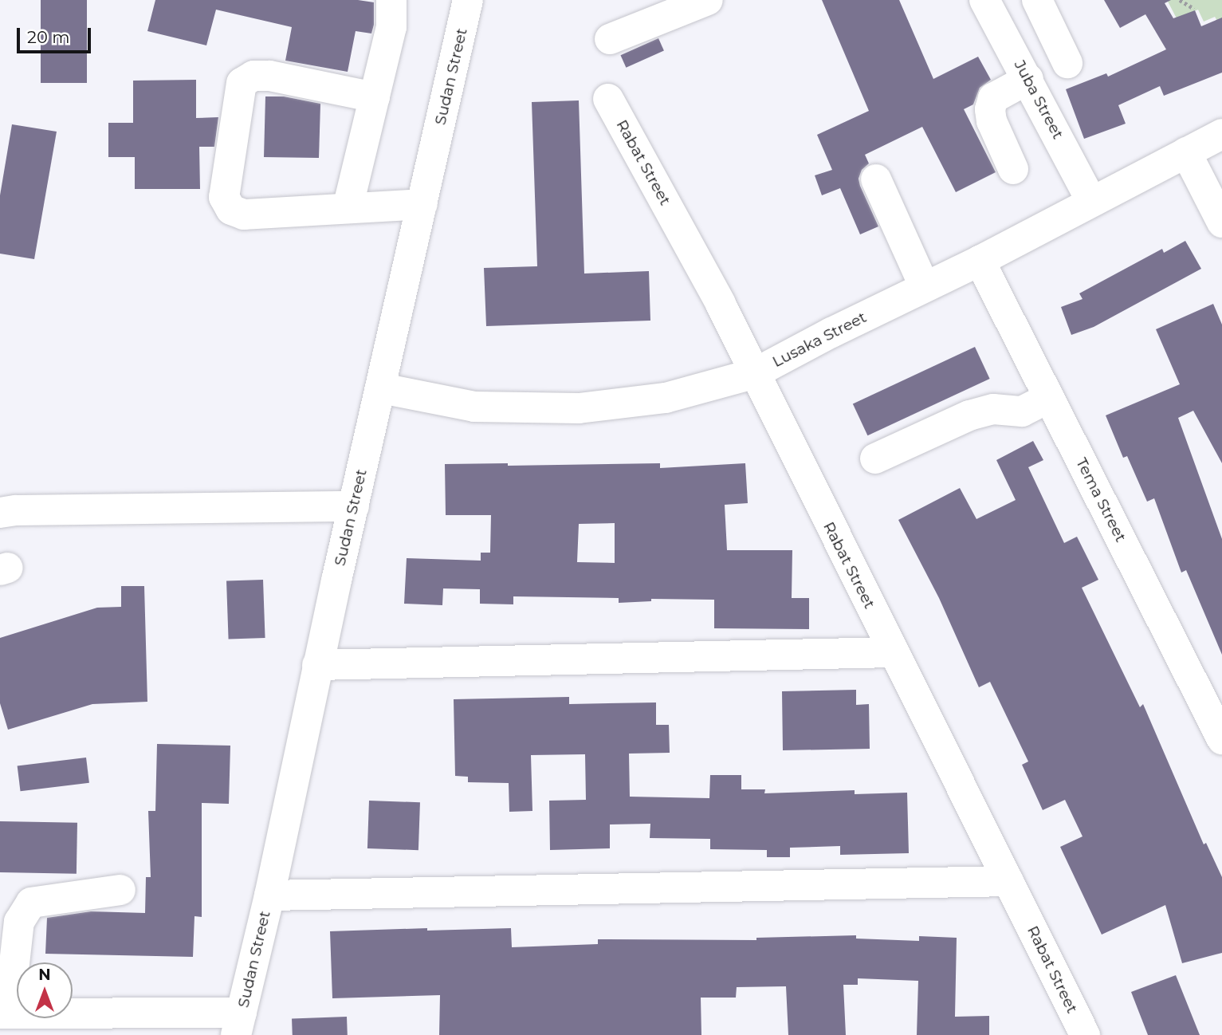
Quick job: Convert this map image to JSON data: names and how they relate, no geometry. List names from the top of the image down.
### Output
{
  "streets": {
    "street": [
      "Sudan Street",
      "Juba Street",
      "Rabat Street",
      "Lusaka Street",
      "Tema Street"
    ]
  },
  "crossings": [
    ["Sudan Street", "Lusaka Street"],
    ["Juba Street", "Lusaka Street"],
    ["Rabat Street", "Lusaka Street"],
    ["Lusaka Street", "Tema Street"]
  ],
  "scale_bar": "20 m",
  "north": "top"
}
